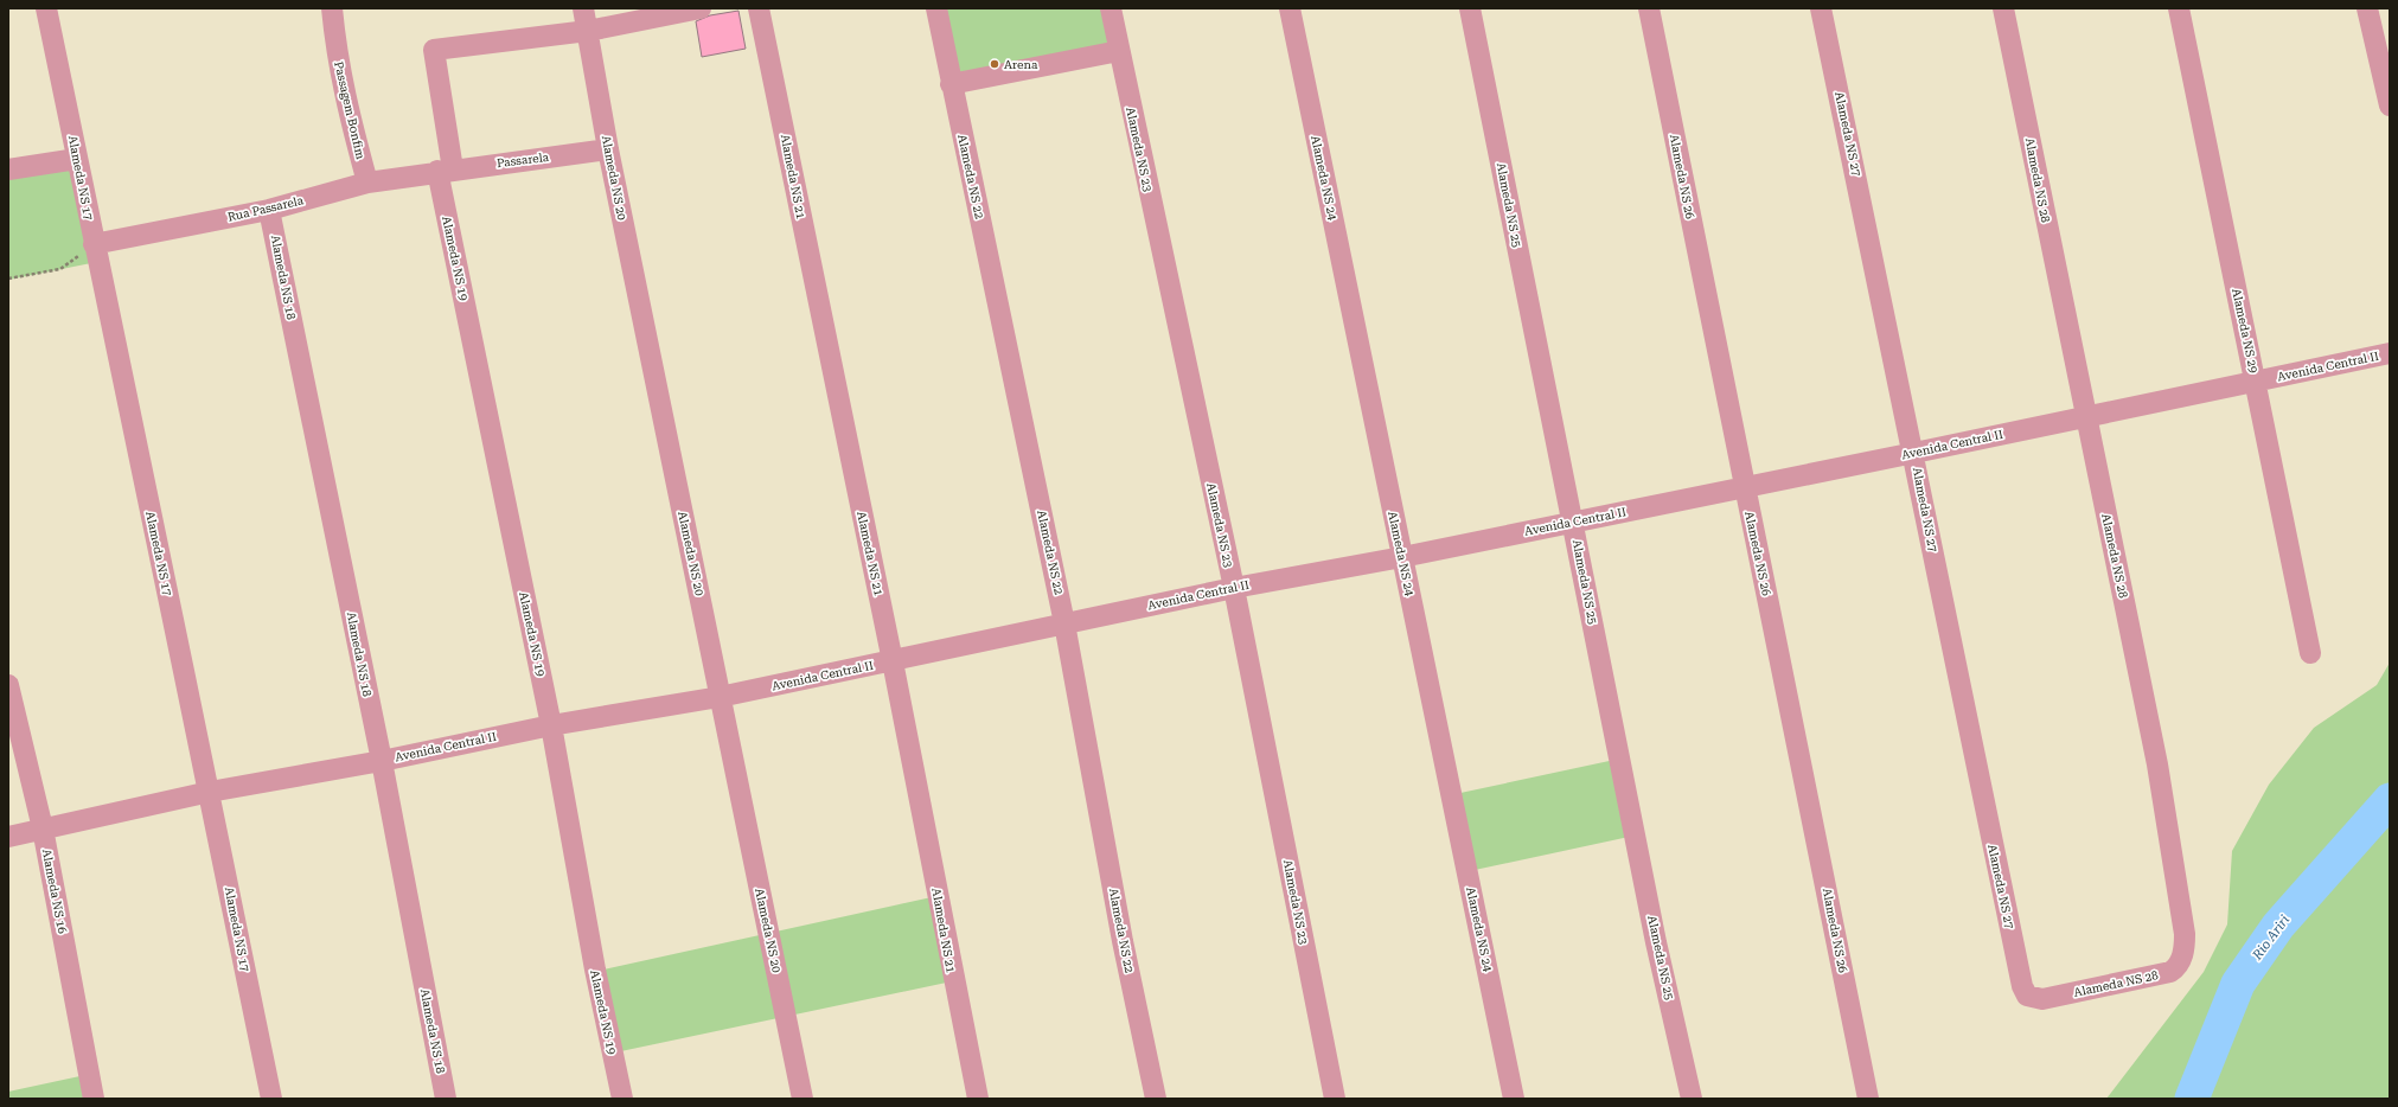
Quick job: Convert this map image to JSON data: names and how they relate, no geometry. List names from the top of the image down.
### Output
{
  "streets": {
    "street": [
      "Passagem Bonfim",
      "Alameda NS 27",
      "Alameda NS 23",
      "Passarela",
      "Alameda NS 21",
      "Alameda NS 22",
      "Alameda NS 26",
      "Alameda NS 17",
      "Alameda NS 20",
      "Alameda NS 24",
      "Alameda NS 28",
      "Alameda NS 25",
      "Rua Passarela",
      "Alameda NS 19",
      "Alameda NS 18",
      "Alameda NS 29",
      "Avenida Central II",
      "Alameda NS 16"
    ]
  },
  "crossings": [
    ["Passagem Bonfim", "Rua Passarela"],
    ["Alameda NS 27", "Alameda NS 28"],
    ["Alameda NS 27", "Avenida Central II"],
    ["Alameda NS 23", "Avenida Central II"],
    ["Passarela", "Alameda NS 20"],
    ["Passarela", "Rua Passarela"],
    ["Passarela", "Alameda NS 19"],
    ["Alameda NS 21", "Avenida Central II"],
    ["Alameda NS 22", "Avenida Central II"],
    ["Alameda NS 26", "Avenida Central II"],
    ["Alameda NS 17", "Rua Passarela"],
    ["Alameda NS 17", "Avenida Central II"],
    ["Alameda NS 20", "Alameda NS 19"],
    ["Alameda NS 20", "Avenida Central II"],
    ["Alameda NS 24", "Avenida Central II"],
    ["Alameda NS 28", "Avenida Central II"],
    ["Alameda NS 25", "Avenida Central II"],
    ["Rua Passarela", "Alameda NS 19"],
    ["Rua Passarela", "Alameda NS 18"],
    ["Alameda NS 19", "Avenida Central II"],
    ["Alameda NS 18", "Avenida Central II"],
    ["Alameda NS 29", "Avenida Central II"],
    ["Avenida Central II", "Alameda NS 16"]
  ],
  "water": ["Rio Ariri"],
  "places": ["Arena"]
}
